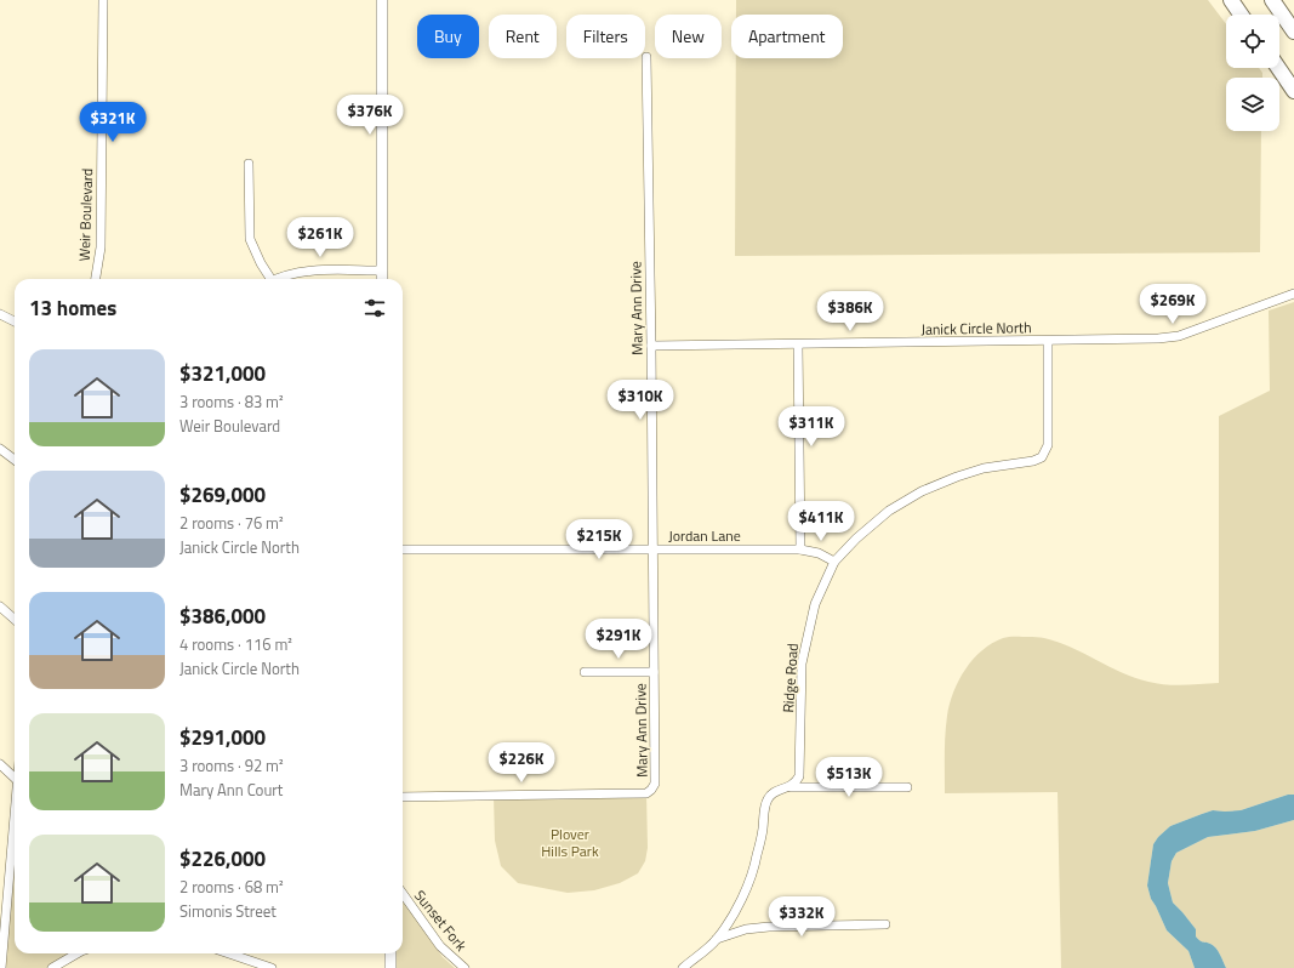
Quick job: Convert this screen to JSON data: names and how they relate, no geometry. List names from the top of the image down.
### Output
{
  "streets": {
    "street": [
      "Weir Boulevard",
      "Mary Ann Drive",
      "Janick Circle North",
      "Jordan Lane",
      "Ridge Road",
      "Sunset Fork"
    ]
  },
  "crossings": [
    ["Mary Ann Drive", "Janick Circle North"],
    ["Mary Ann Drive", "Jordan Lane"],
    ["Janick Circle North", "Ridge Road"],
    ["Jordan Lane", "Ridge Road"]
  ],
  "parks": ["Plover Hills Park"],
  "page": {
    "chip": [
      "Buy",
      "Rent",
      "Filters",
      "New",
      "Apartment"
    ],
    "price": [
      "$376K",
      "$321K",
      "$261K",
      "$269K",
      "$386K",
      "$310K",
      "$311K",
      "$411K",
      "$215K",
      "$291K",
      "$226K",
      "$513K",
      "$332K"
    ],
    "heading": "13 homes",
    "list": [
      {
        "name": "$321,000",
        "note": "3 rooms · 83 m² · Weir Boulevard"
      },
      {
        "name": "$269,000",
        "note": "2 rooms · 76 m² · Janick Circle North"
      },
      {
        "name": "$386,000",
        "note": "4 rooms · 116 m² · Janick Circle North"
      },
      {
        "name": "$291,000",
        "note": "3 rooms · 92 m² · Mary Ann Court"
      },
      {
        "name": "$226,000",
        "note": "2 rooms · 68 m² · Simonis Street"
      }
    ]
  }
}
